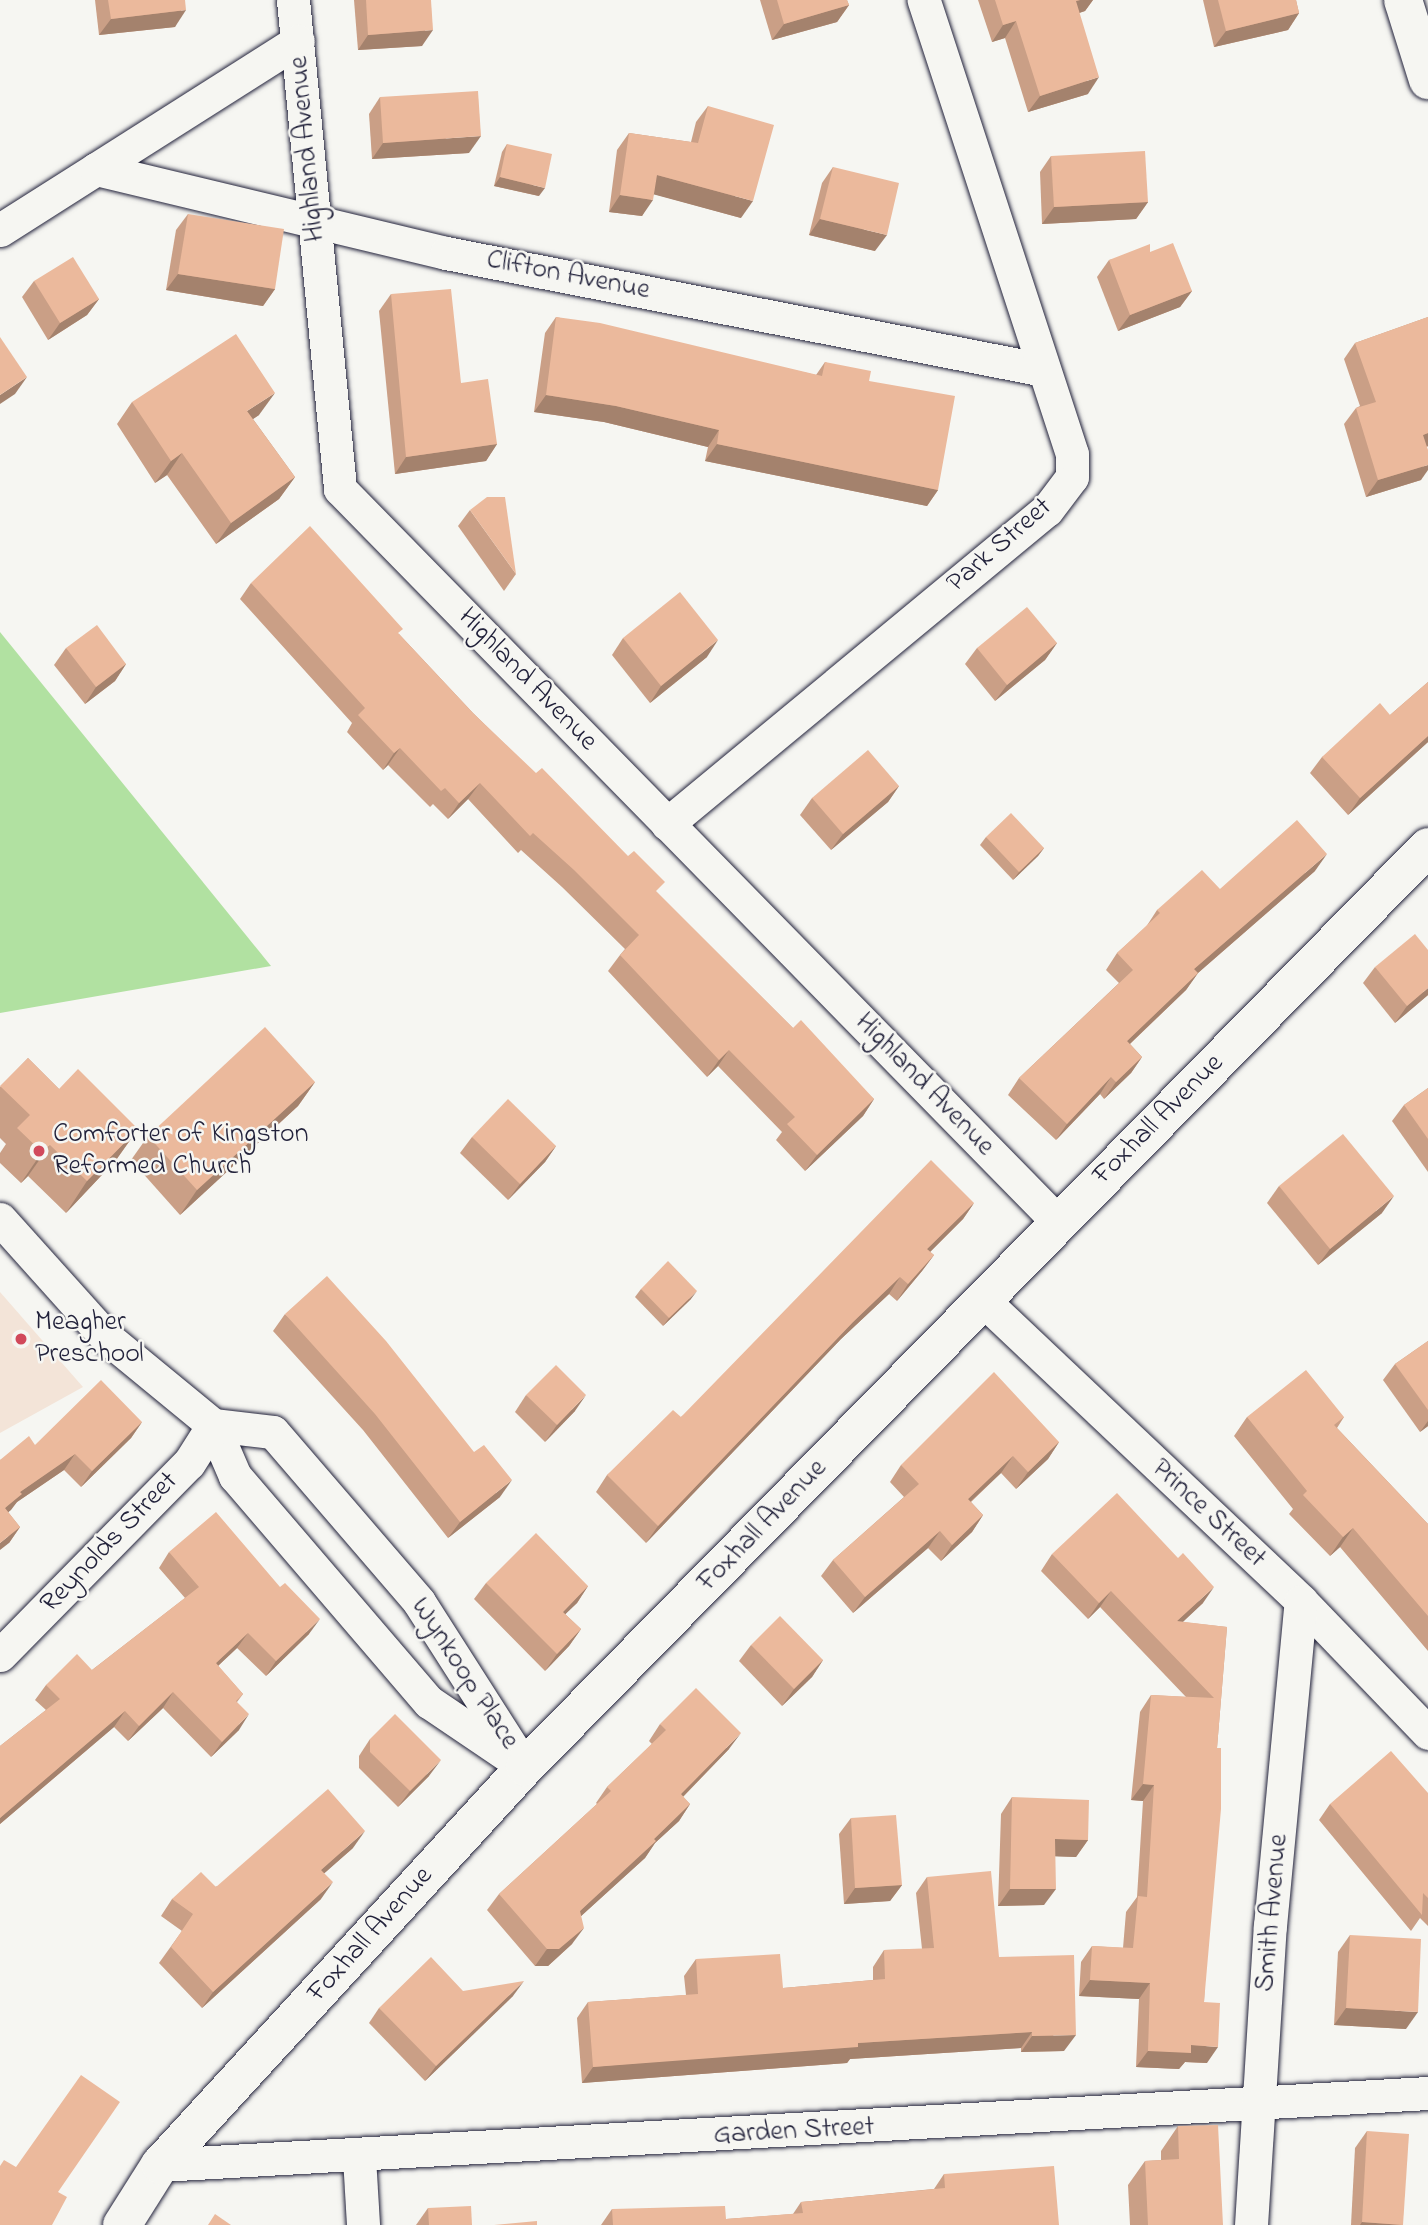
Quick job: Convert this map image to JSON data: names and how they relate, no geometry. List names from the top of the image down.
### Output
{
  "streets": {
    "street": [
      "Highland Avenue",
      "Clifton Avenue",
      "Park Street",
      "Foxhall Avenue",
      "Prince Street",
      "Reynolds Street",
      "Wynkoop Place",
      "Smith Avenue",
      "Garden Street"
    ]
  },
  "crossings": [
    ["Highland Avenue", "Clifton Avenue"],
    ["Highland Avenue", "Park Street"],
    ["Highland Avenue", "Foxhall Avenue"],
    ["Clifton Avenue", "Park Street"],
    ["Foxhall Avenue", "Prince Street"],
    ["Foxhall Avenue", "Wynkoop Place"],
    ["Foxhall Avenue", "Garden Street"],
    ["Prince Street", "Smith Avenue"],
    ["Reynolds Street", "Wynkoop Place"],
    ["Smith Avenue", "Garden Street"]
  ],
  "places": ["Comforter of Kingston Reformed Church", "Meagher Preschool"]
}
